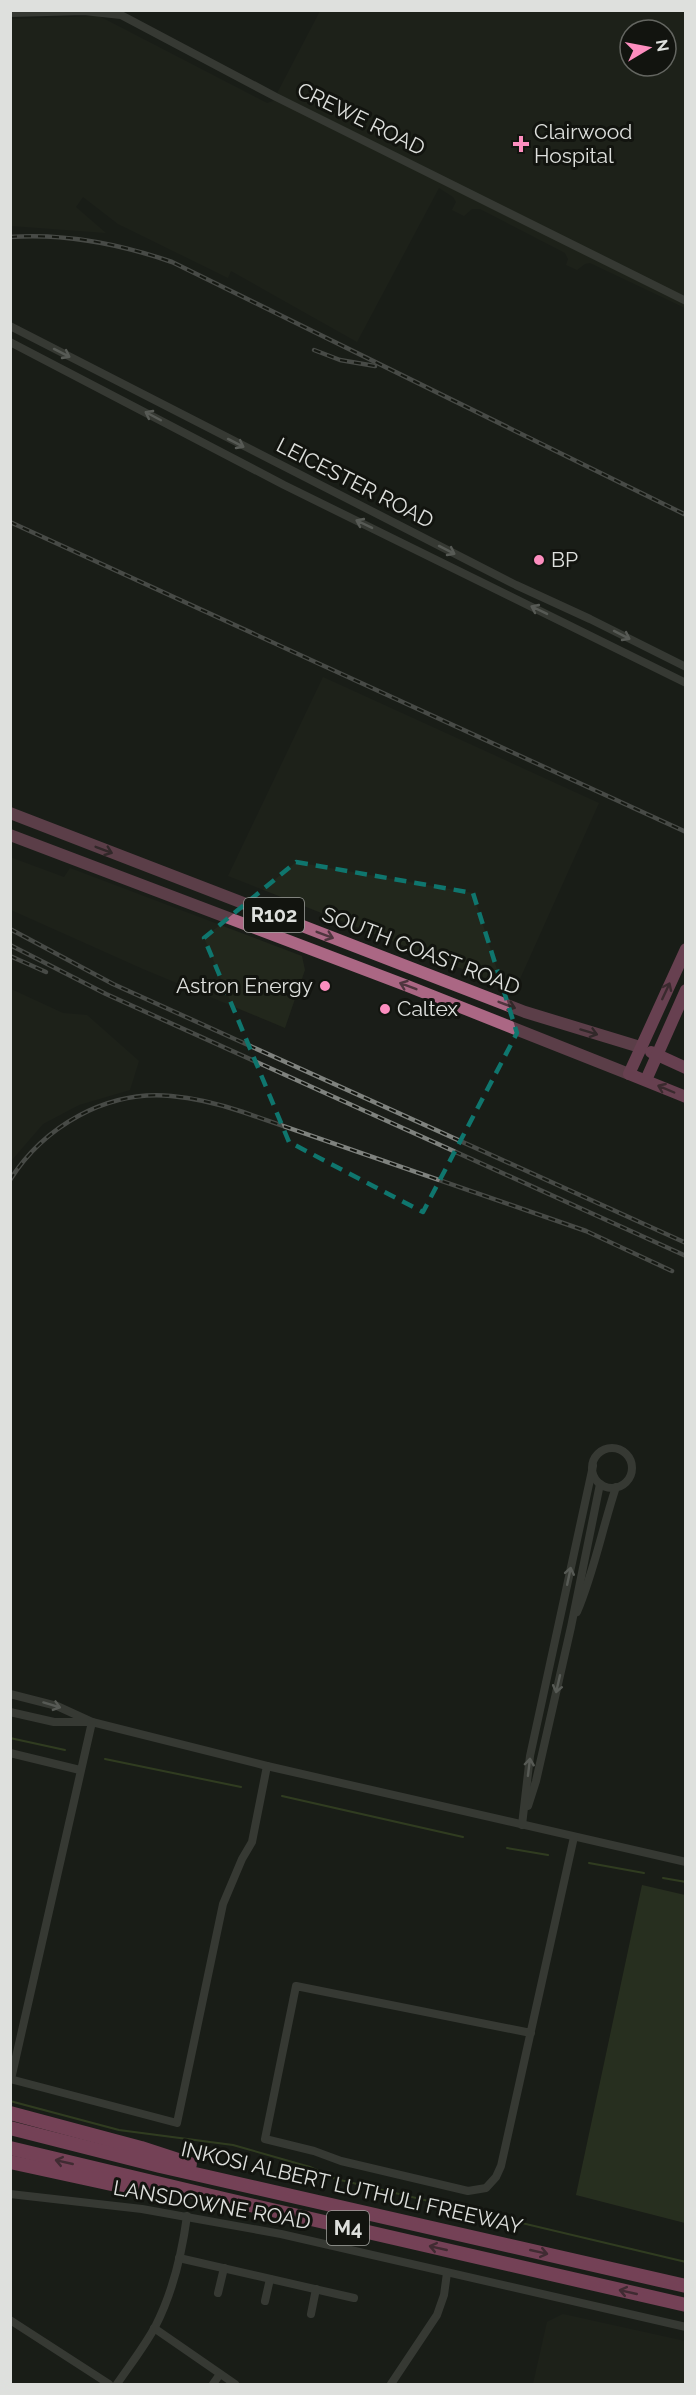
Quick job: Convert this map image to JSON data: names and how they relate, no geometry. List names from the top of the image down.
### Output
{
  "streets": {
    "highway": [
      "R102",
      "SOUTH COAST ROAD",
      "INKOSI ALBERT LUTHULI FREEWAY",
      "M4"
    ],
    "street": ["CREWE ROAD", "LEICESTER ROAD", "LANSDOWNE ROAD"]
  },
  "places": {
    "health": ["Clairwood Hospital"],
    "other": ["BP", "Astron Energy", "Caltex"]
  },
  "north": "right"
}
